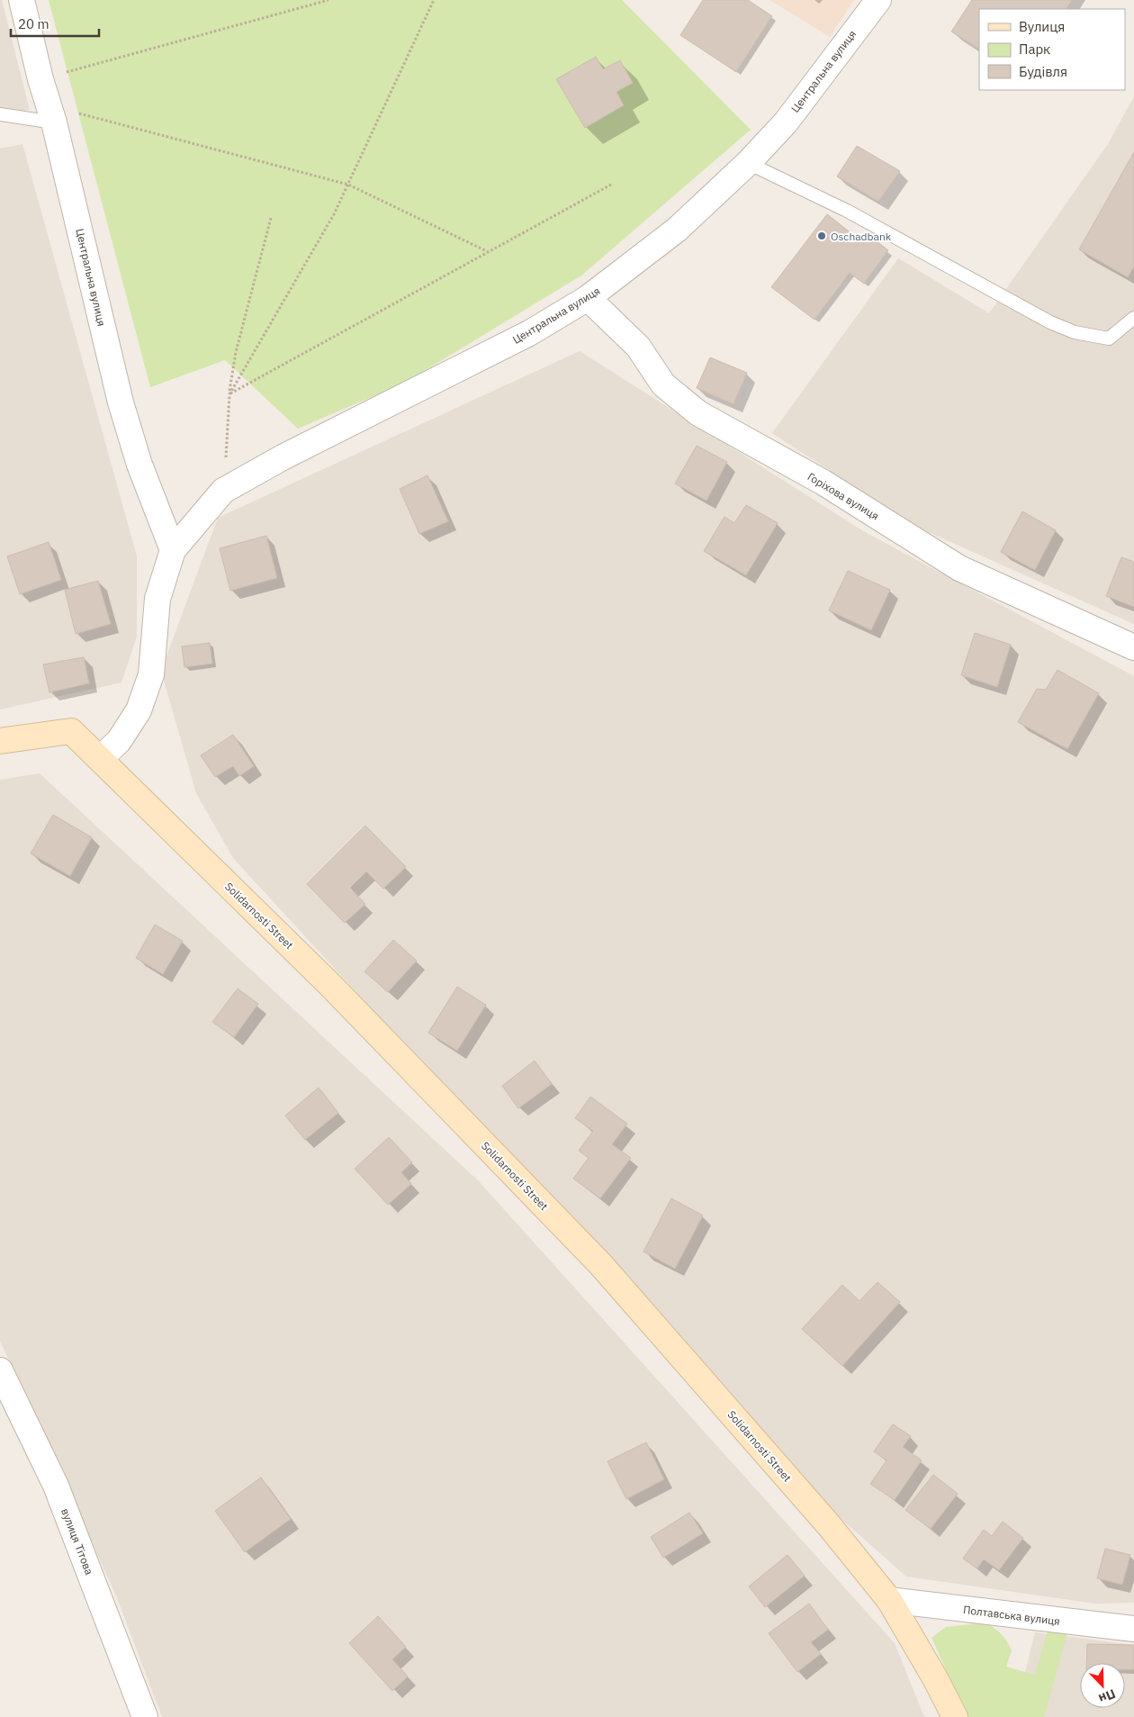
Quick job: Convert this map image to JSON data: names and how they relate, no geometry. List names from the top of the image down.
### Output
{
  "streets": {
    "main road": ["Solidarnosti Street"],
    "street": [
      "Центральна вулиця",
      "Горіхова вулиця",
      "вулиця Тітова",
      "Полтавська вулиця"
    ]
  },
  "crossings": [
    ["Центральна вулиця", "Горіхова вулиця"],
    ["Центральна вулиця", "Solidarnosti Street"],
    ["Solidarnosti Street", "Полтавська вулиця"]
  ],
  "places": ["Oschadbank"],
  "legend": ["Вулиця", "Парк", "Будівля"],
  "scale_bar": "20 m",
  "north": "bottom right"
}
